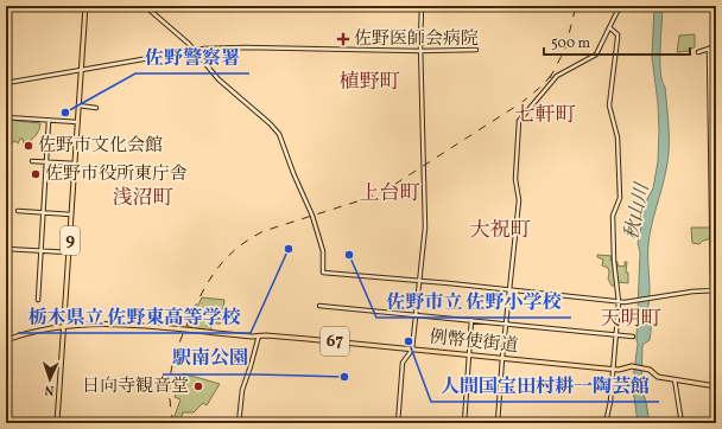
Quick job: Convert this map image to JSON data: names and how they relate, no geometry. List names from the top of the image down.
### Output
{
  "streets": {
    "main road": ["9", "67", "例幣使街道"]
  },
  "crossings": [
    ["9", "67"],
    ["67", "例幣使街道"]
  ],
  "districts": [
    "植野町",
    "七軒町",
    "上台町",
    "浅沼町",
    "大祝町",
    "天明町"
  ],
  "water": ["秋山川"],
  "places": {
    "health": ["佐野医師会病院"],
    "other": [
      "佐野警察署",
      "佐野市文化会館",
      "佐野市役所東庁舎",
      "栃木県立 佐野東高等学校",
      "佐野市立 佐野小学校",
      "人間国宝田村耕一陶芸館",
      "駅南公園",
      "日向寺観音堂"
    ]
  },
  "scale_bar": "500 m",
  "north": "bottom"
}
